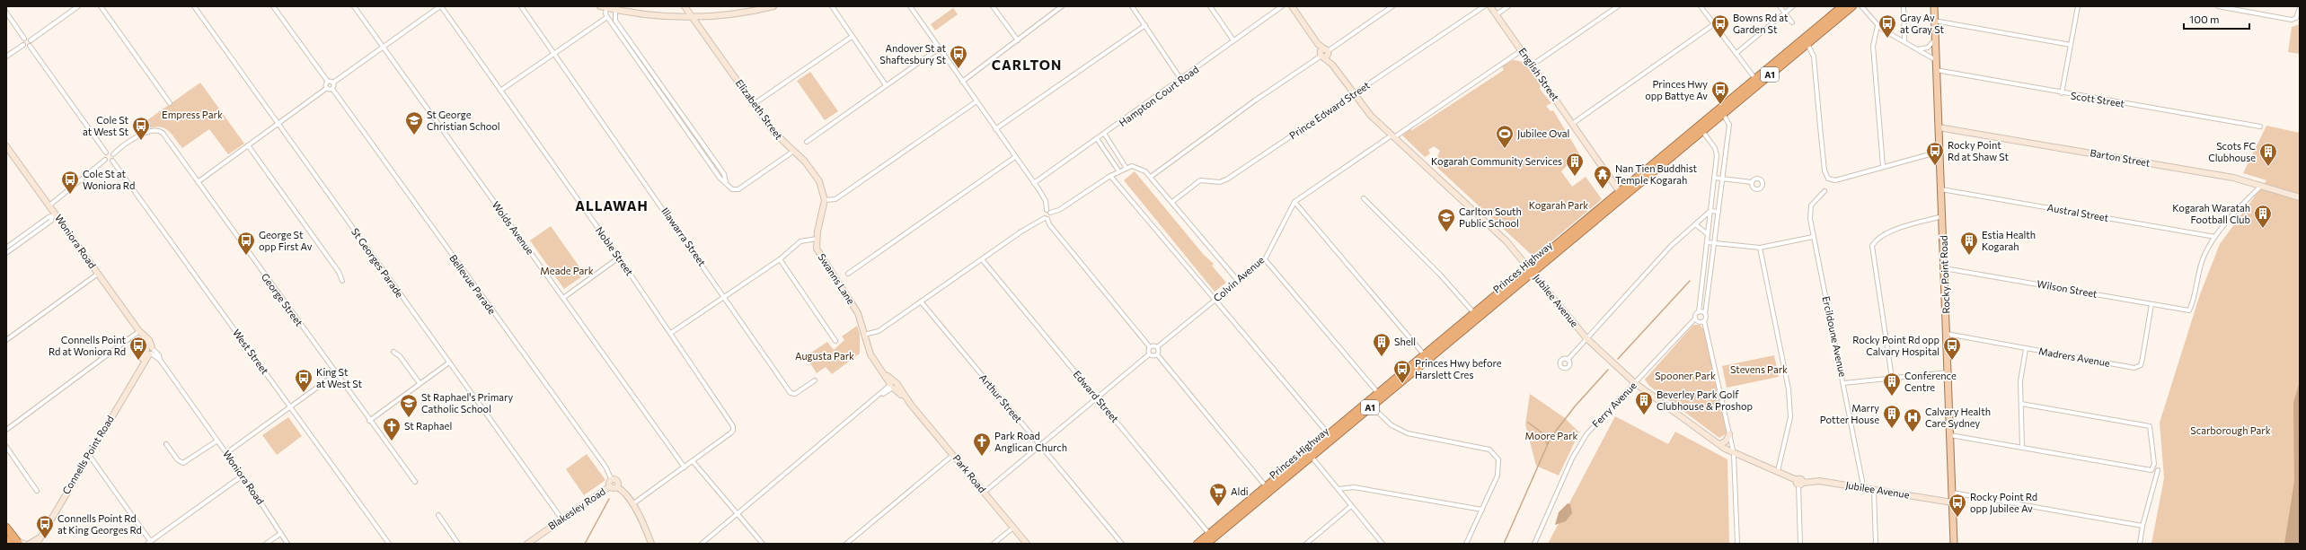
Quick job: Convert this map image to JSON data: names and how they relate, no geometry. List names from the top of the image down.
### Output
{
  "streets": {
    "highway": ["A1", "Princes Highway"],
    "main road": ["Rocky Point Road"],
    "street": [
      "English Street",
      "Hampton Court Road",
      "Scott Street",
      "Elizabeth Street",
      "Prince Edward Street",
      "Barton Street",
      "Austral Street",
      "Woids Avenue",
      "Illawarra Street",
      "Woniora Road",
      "Noble Street",
      "St Georges Parade",
      "Swanns Lane",
      "Colvin Avenue",
      "Bellevue Parade",
      "Wilson Street",
      "George Street",
      "Jubilee Avenue",
      "Ercildoune Avenue",
      "West Street",
      "Madrers Avenue",
      "Edward Street",
      "Arthur Street",
      "Ferry Avenue",
      "Connells Point Road",
      "Park Road",
      "Blakesley Road"
    ]
  },
  "crossings": [
    ["English Street", "Princes Highway"],
    ["English Street", "Colvin Avenue"],
    ["Scott Street", "Rocky Point Road"],
    ["Elizabeth Street", "Swanns Lane"],
    ["Prince Edward Street", "Jubilee Avenue"],
    ["Barton Street", "Rocky Point Road"],
    ["Austral Street", "Rocky Point Road"],
    ["Austral Street", "Wilson Street"],
    ["Woniora Road", "Connells Point Road"],
    ["St Georges Parade", "Blakesley Road"],
    ["Princes Highway", "Jubilee Avenue"],
    ["Princes Highway", "Edward Street"],
    ["Princes Highway", "Ferry Avenue"],
    ["Rocky Point Road", "Wilson Street"],
    ["Rocky Point Road", "Jubilee Avenue"],
    ["Rocky Point Road", "Madrers Avenue"],
    ["Swanns Lane", "Park Road"],
    ["Colvin Avenue", "Jubilee Avenue"],
    ["Wilson Street", "Madrers Avenue"],
    ["Jubilee Avenue", "Ercildoune Avenue"],
    ["Jubilee Avenue", "Ferry Avenue"]
  ],
  "districts": ["CARLTON", "ALLAWAH"],
  "parks": [
    "Empress Park",
    "Kogarah Park",
    "Meade Park",
    "Augusta Park",
    "Stevens Park",
    "Spooner Park",
    "Scarborough Park",
    "Moore Park"
  ],
  "places": {
    "bus stop": [
      "Bowns Rd at Garden St",
      "Gray Av at Gray St",
      "Andover St at Shaftesbury St",
      "Princes Hwy opp Battye Av",
      "Cole St at West St",
      "Rocky Point Rd at Shaw St",
      "Cole St at Woniora Rd",
      "George St opp First Av",
      "Connells Point Rd at Woniora Rd",
      "Rocky Point Rd opp Calvary Hospital",
      "Princes Hwy before Harslett Cres",
      "King St at West St",
      "Rocky Point Rd opp Jubilee Av",
      "Connells Point Rd at King Georges Rd"
    ],
    "school or university": ["St George Christian School", "Carlton South Public School", "St Raphael's Primary Catholic School"],
    "sports": ["Jubilee Oval"],
    "building": [
      "Scots FC Clubhouse",
      "Kogarah Community Services",
      "Kogarah Waratah Football Club",
      "Estia Health Kogarah",
      "Shell",
      "Conference Centre",
      "Beverley Park Golf Clubhouse & Proshop",
      "Marry Potter House"
    ],
    "temple": ["Nan Tien Buddhist Temple Kogarah"],
    "hospital": ["Calvary Health Care Sydney"],
    "church": ["St Raphael", "Park Road Anglican Church"],
    "supermarket": ["Aldi"]
  },
  "scale_bar": "100 m"
}
